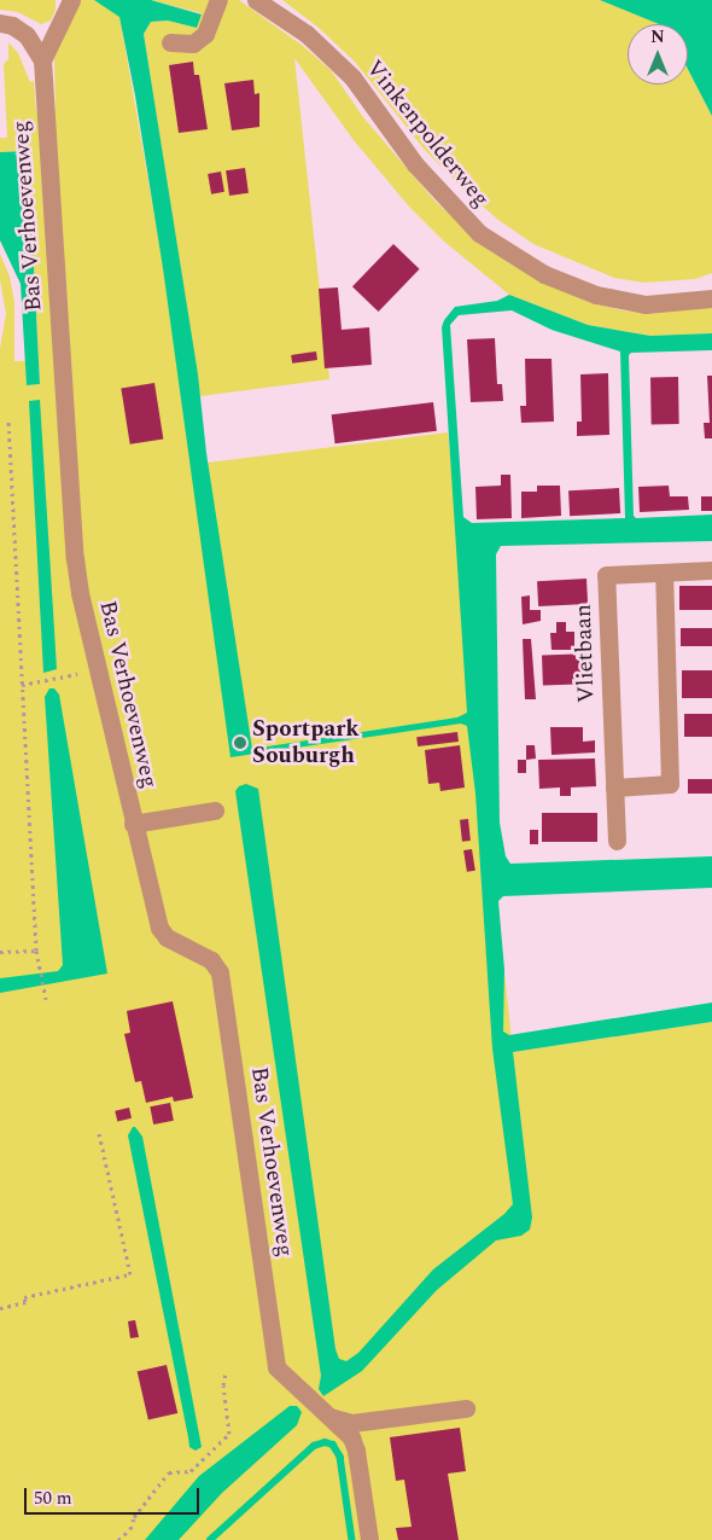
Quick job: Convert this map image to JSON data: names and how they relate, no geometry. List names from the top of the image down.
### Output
{
  "streets": {
    "street": ["Vinkenpolderweg", "Bas Verhoevenweg", "Vlietbaan"]
  },
  "places": ["Sportpark Souburgh"],
  "scale_bar": "50 m",
  "north": "top"
}
